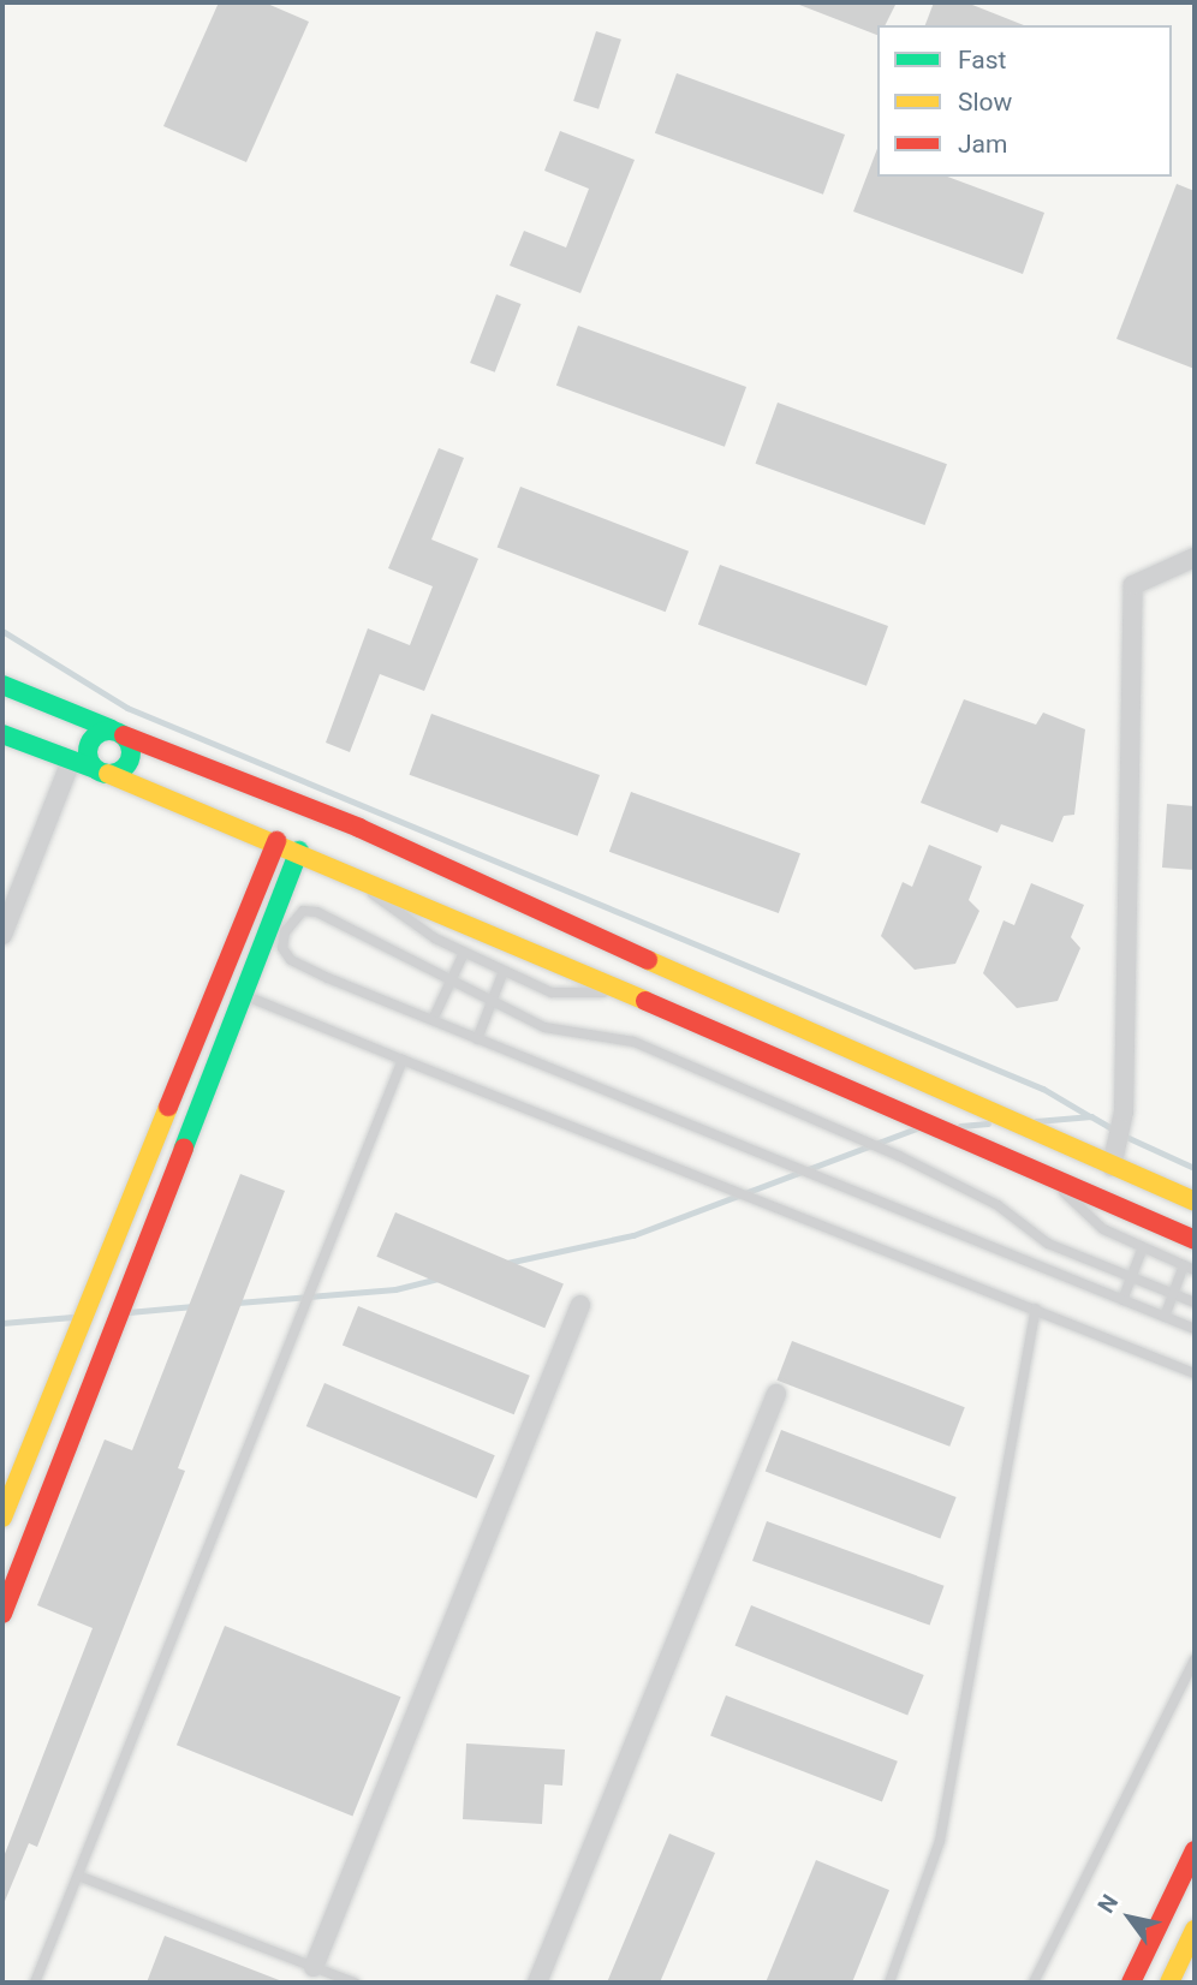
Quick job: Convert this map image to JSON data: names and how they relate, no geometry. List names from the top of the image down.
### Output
{
  "legend": ["Fast", "Slow", "Jam"],
  "north": "top left"
}
